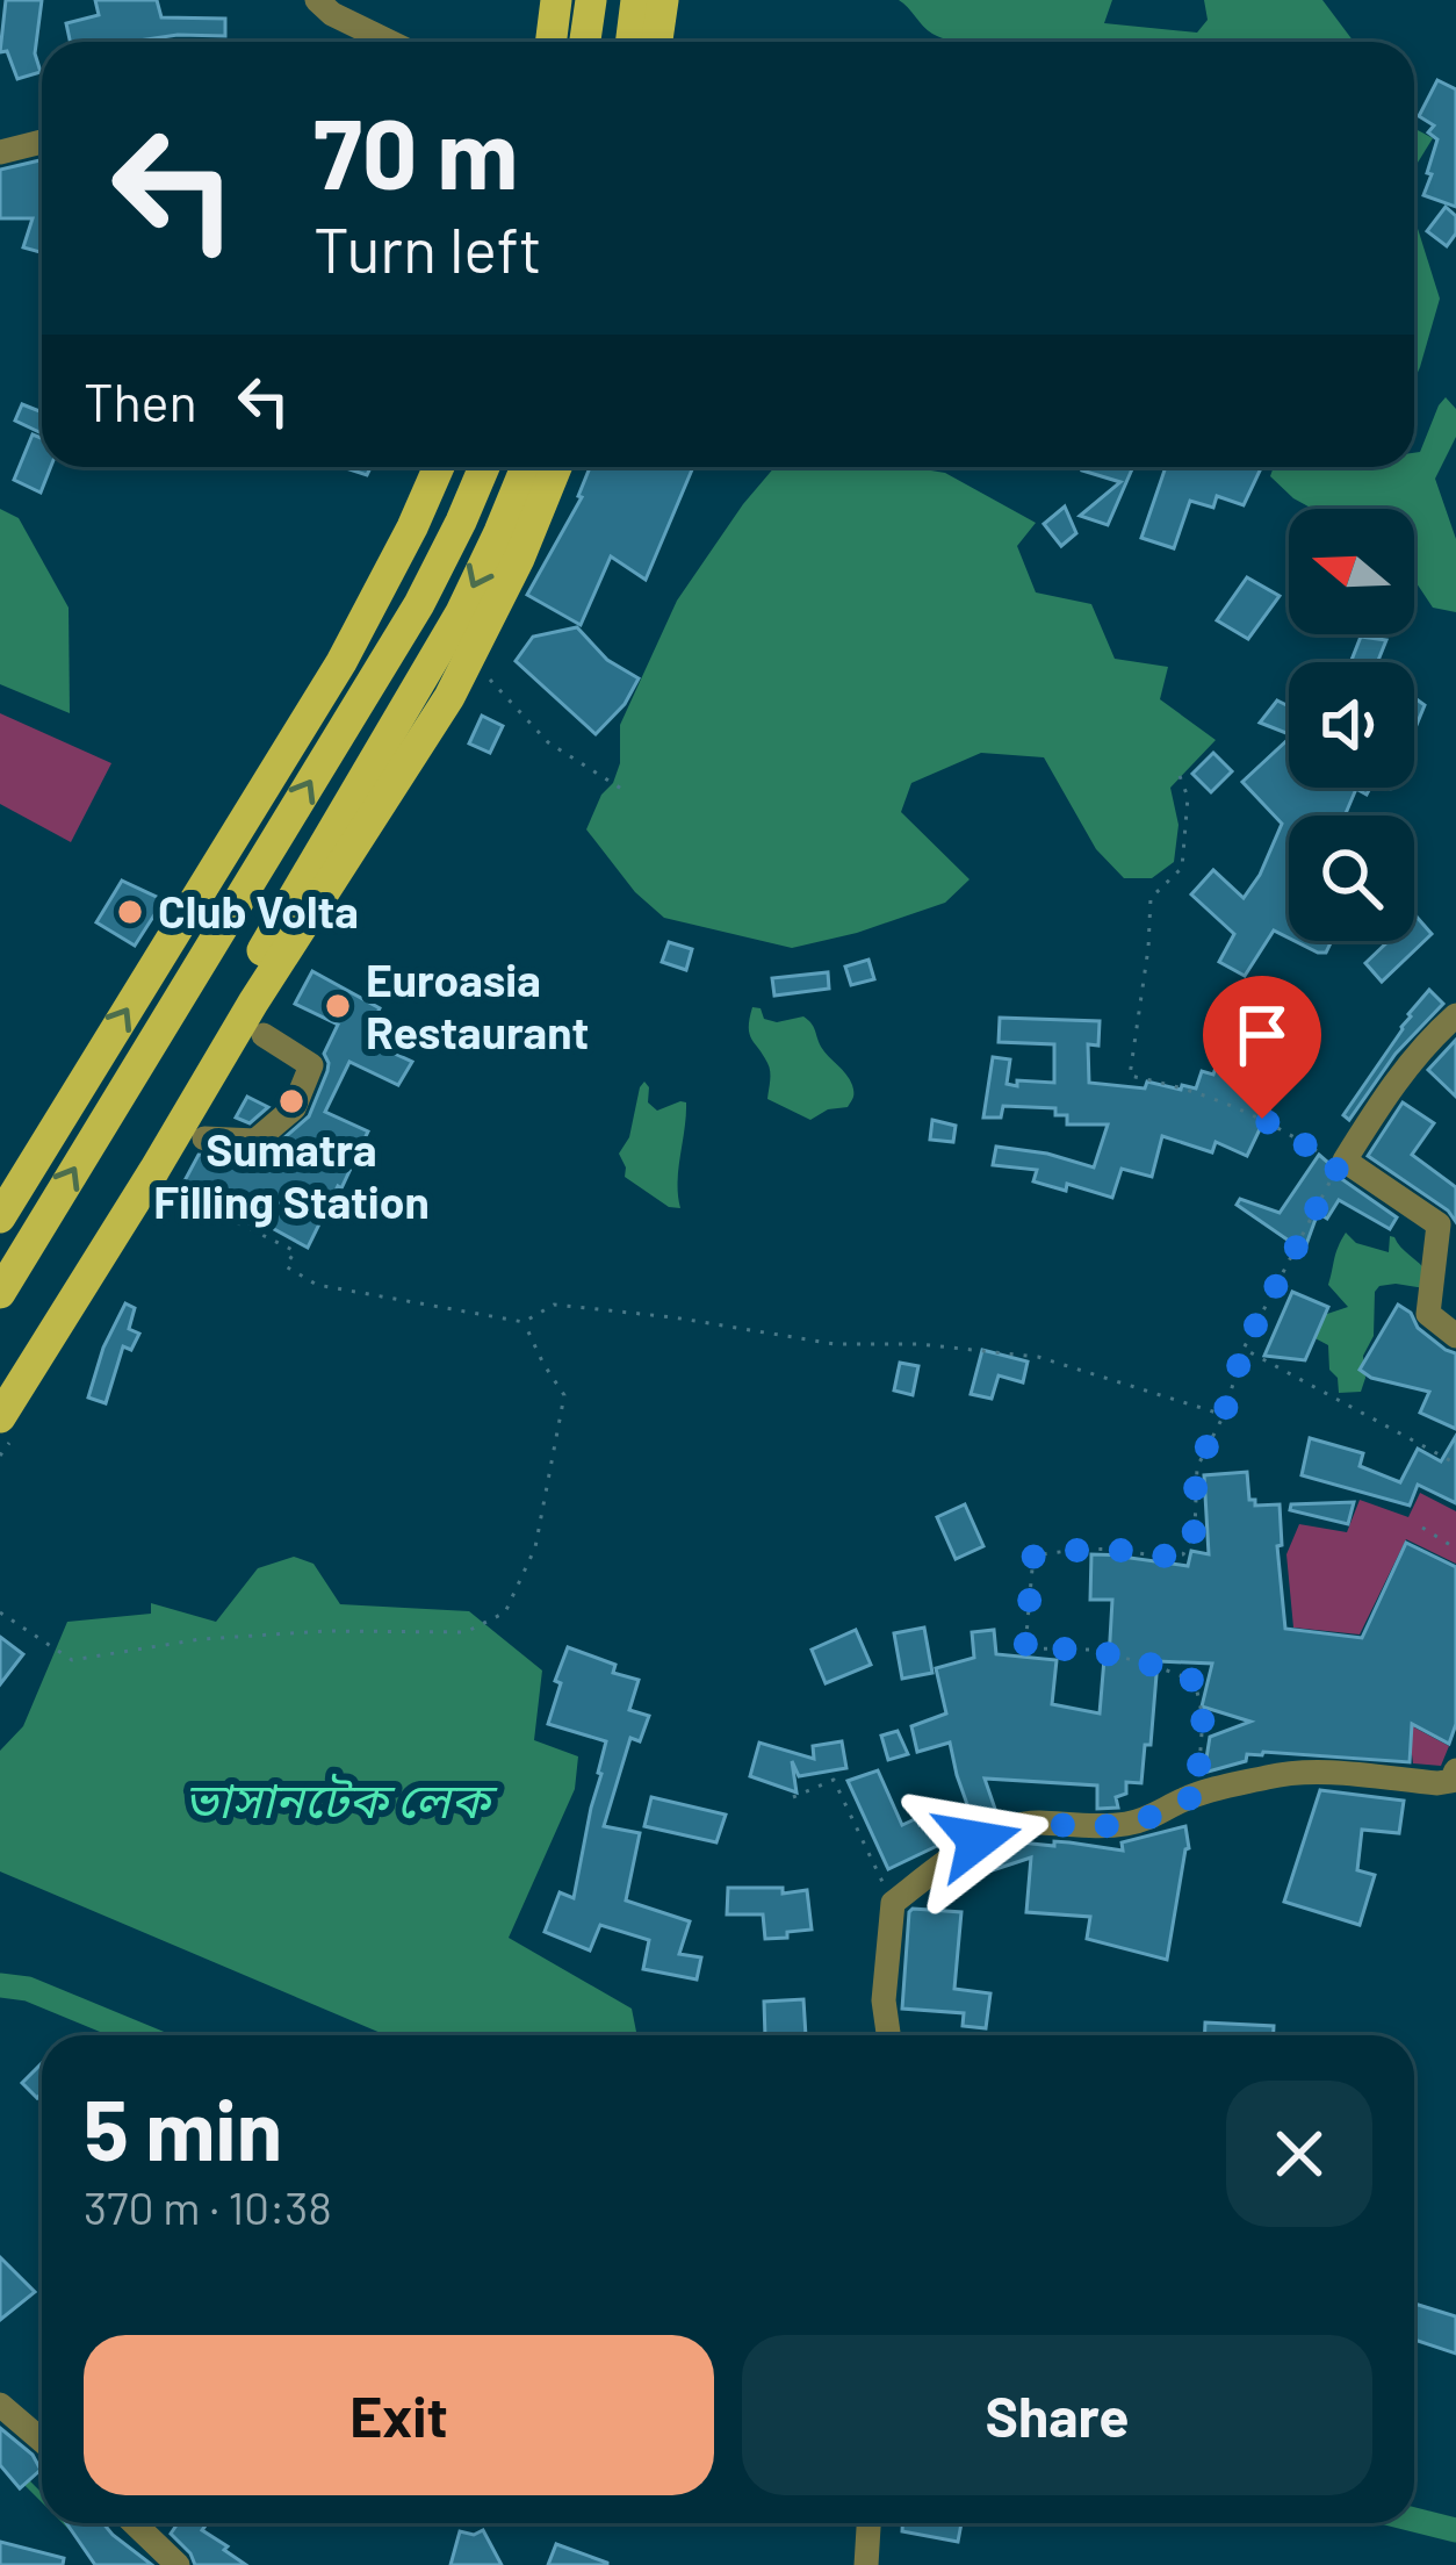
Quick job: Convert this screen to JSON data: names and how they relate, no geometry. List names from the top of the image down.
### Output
{
  "water": ["ভাসানটেক লেক"],
  "places": ["Club Volta", "Euroasia Restaurant", "Sumatra Filling Station"],
  "north": "left",
  "page": {
    "turn": ["70 m", "Turn left"],
    "then": "Then",
    "heading": ["5 min", "370 m · 10:38"],
    "buttons": ["Exit", "Share"]
  }
}
